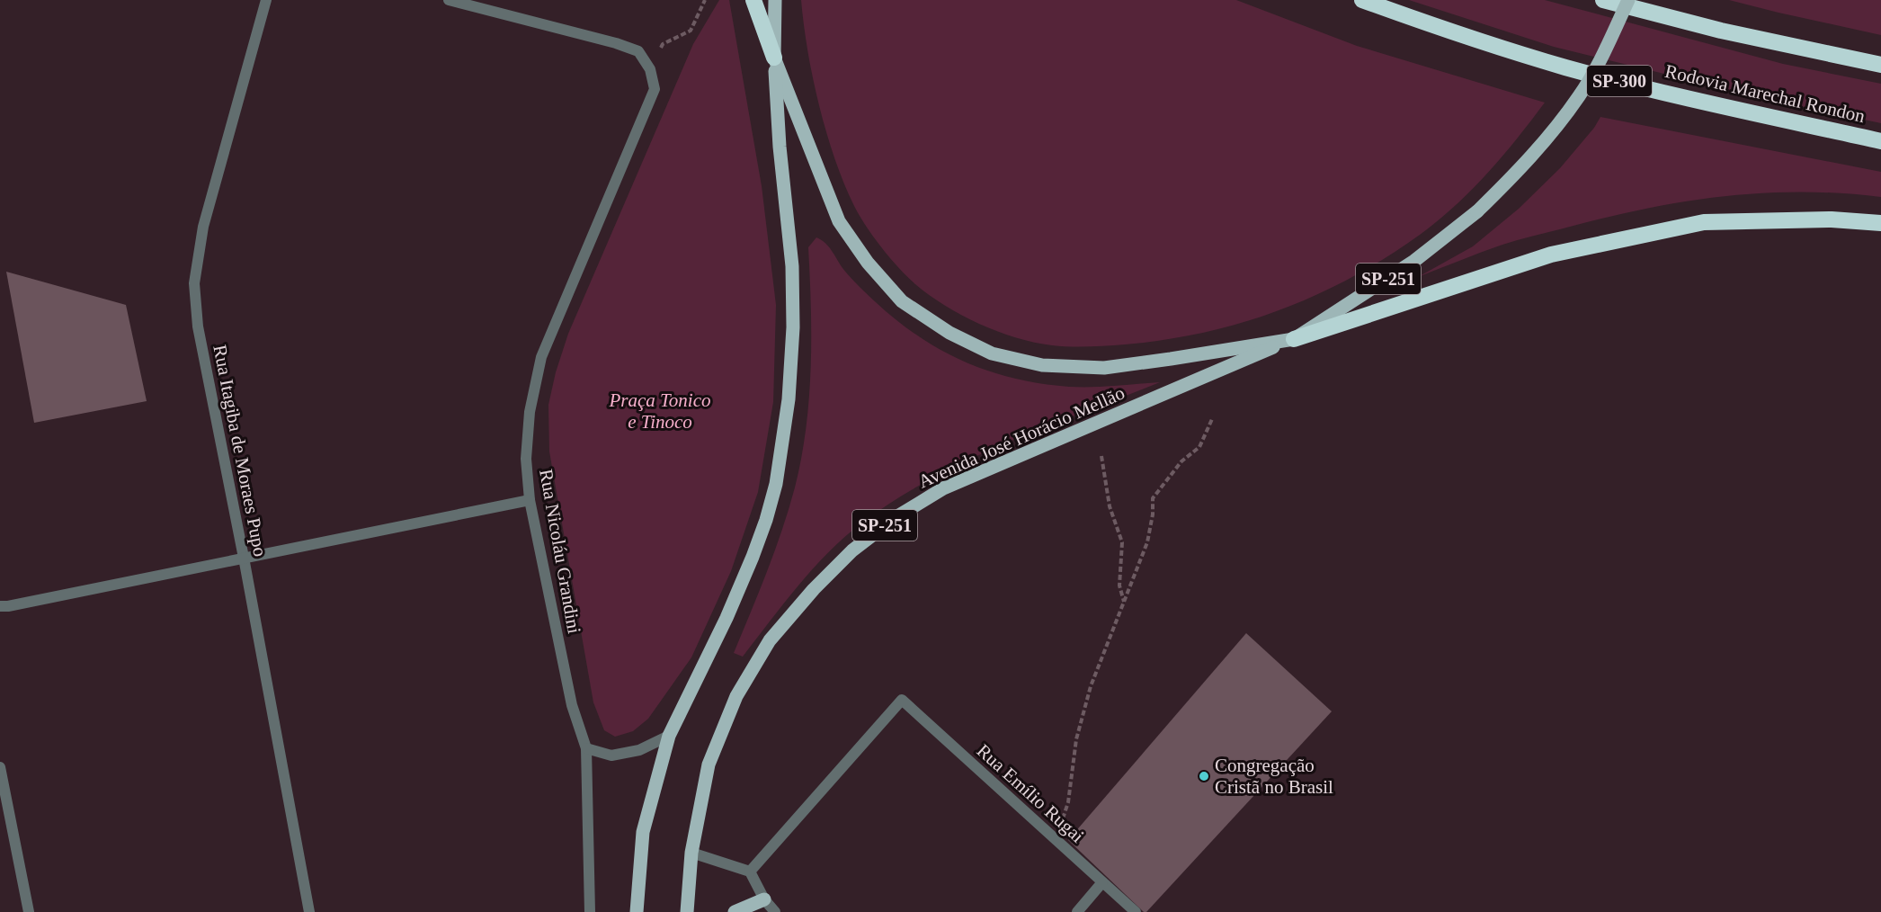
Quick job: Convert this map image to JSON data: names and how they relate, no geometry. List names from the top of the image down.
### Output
{
  "streets": {
    "highway": ["SP-300", "Rodovia Marechal Rondon"],
    "main road": ["SP-251", "Avenida José Horácio Mellão"],
    "street": ["Rua Itagiba de Moraes Pupo", "Rua Nicoláu Grandini", "Rua Emílio Rugai"]
  },
  "crossings": [
    ["SP-251", "Avenida José Horácio Mellão"]
  ],
  "parks": ["Praça Tonico e Tinoco"],
  "places": ["Congregação Cristã no Brasil"]
}
